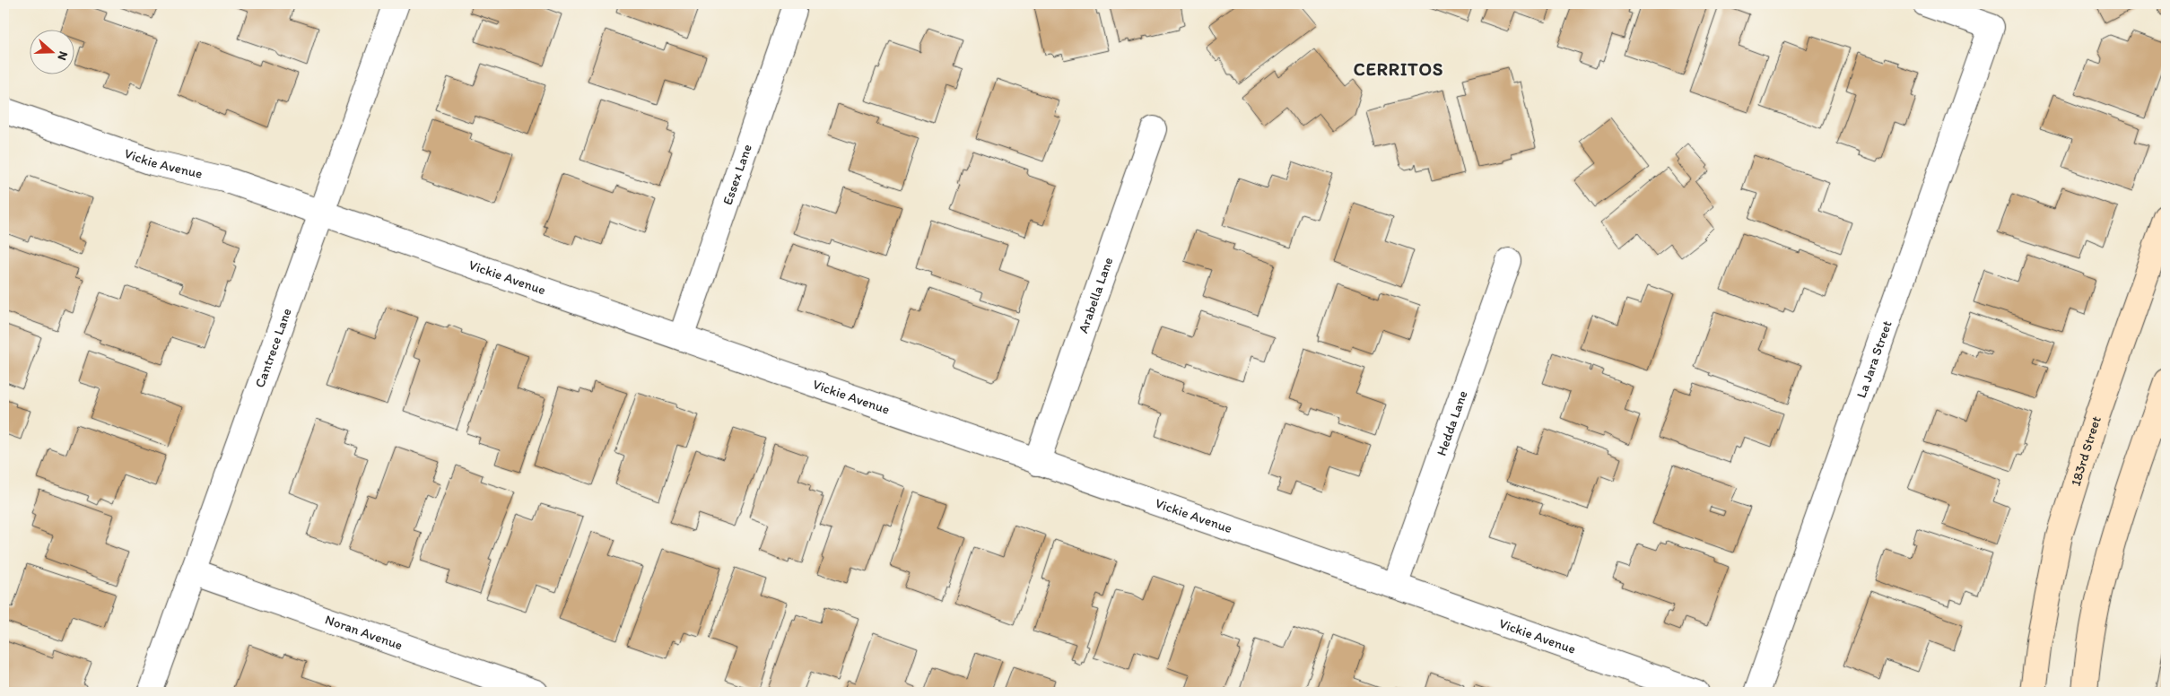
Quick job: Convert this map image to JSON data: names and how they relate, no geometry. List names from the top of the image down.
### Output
{
  "streets": {
    "street": [
      "Vickie Avenue",
      "Essex Lane",
      "Arabella Lane",
      "Cantrece Lane",
      "La Jara Street",
      "Hedda Lane",
      "183rd Street",
      "Noran Avenue"
    ]
  },
  "crossings": [
    ["Vickie Avenue", "Essex Lane"],
    ["Vickie Avenue", "Arabella Lane"],
    ["Vickie Avenue", "Cantrece Lane"],
    ["Vickie Avenue", "Hedda Lane"],
    ["Cantrece Lane", "Noran Avenue"]
  ],
  "districts": ["CERRITOS"],
  "north": "right"
}
